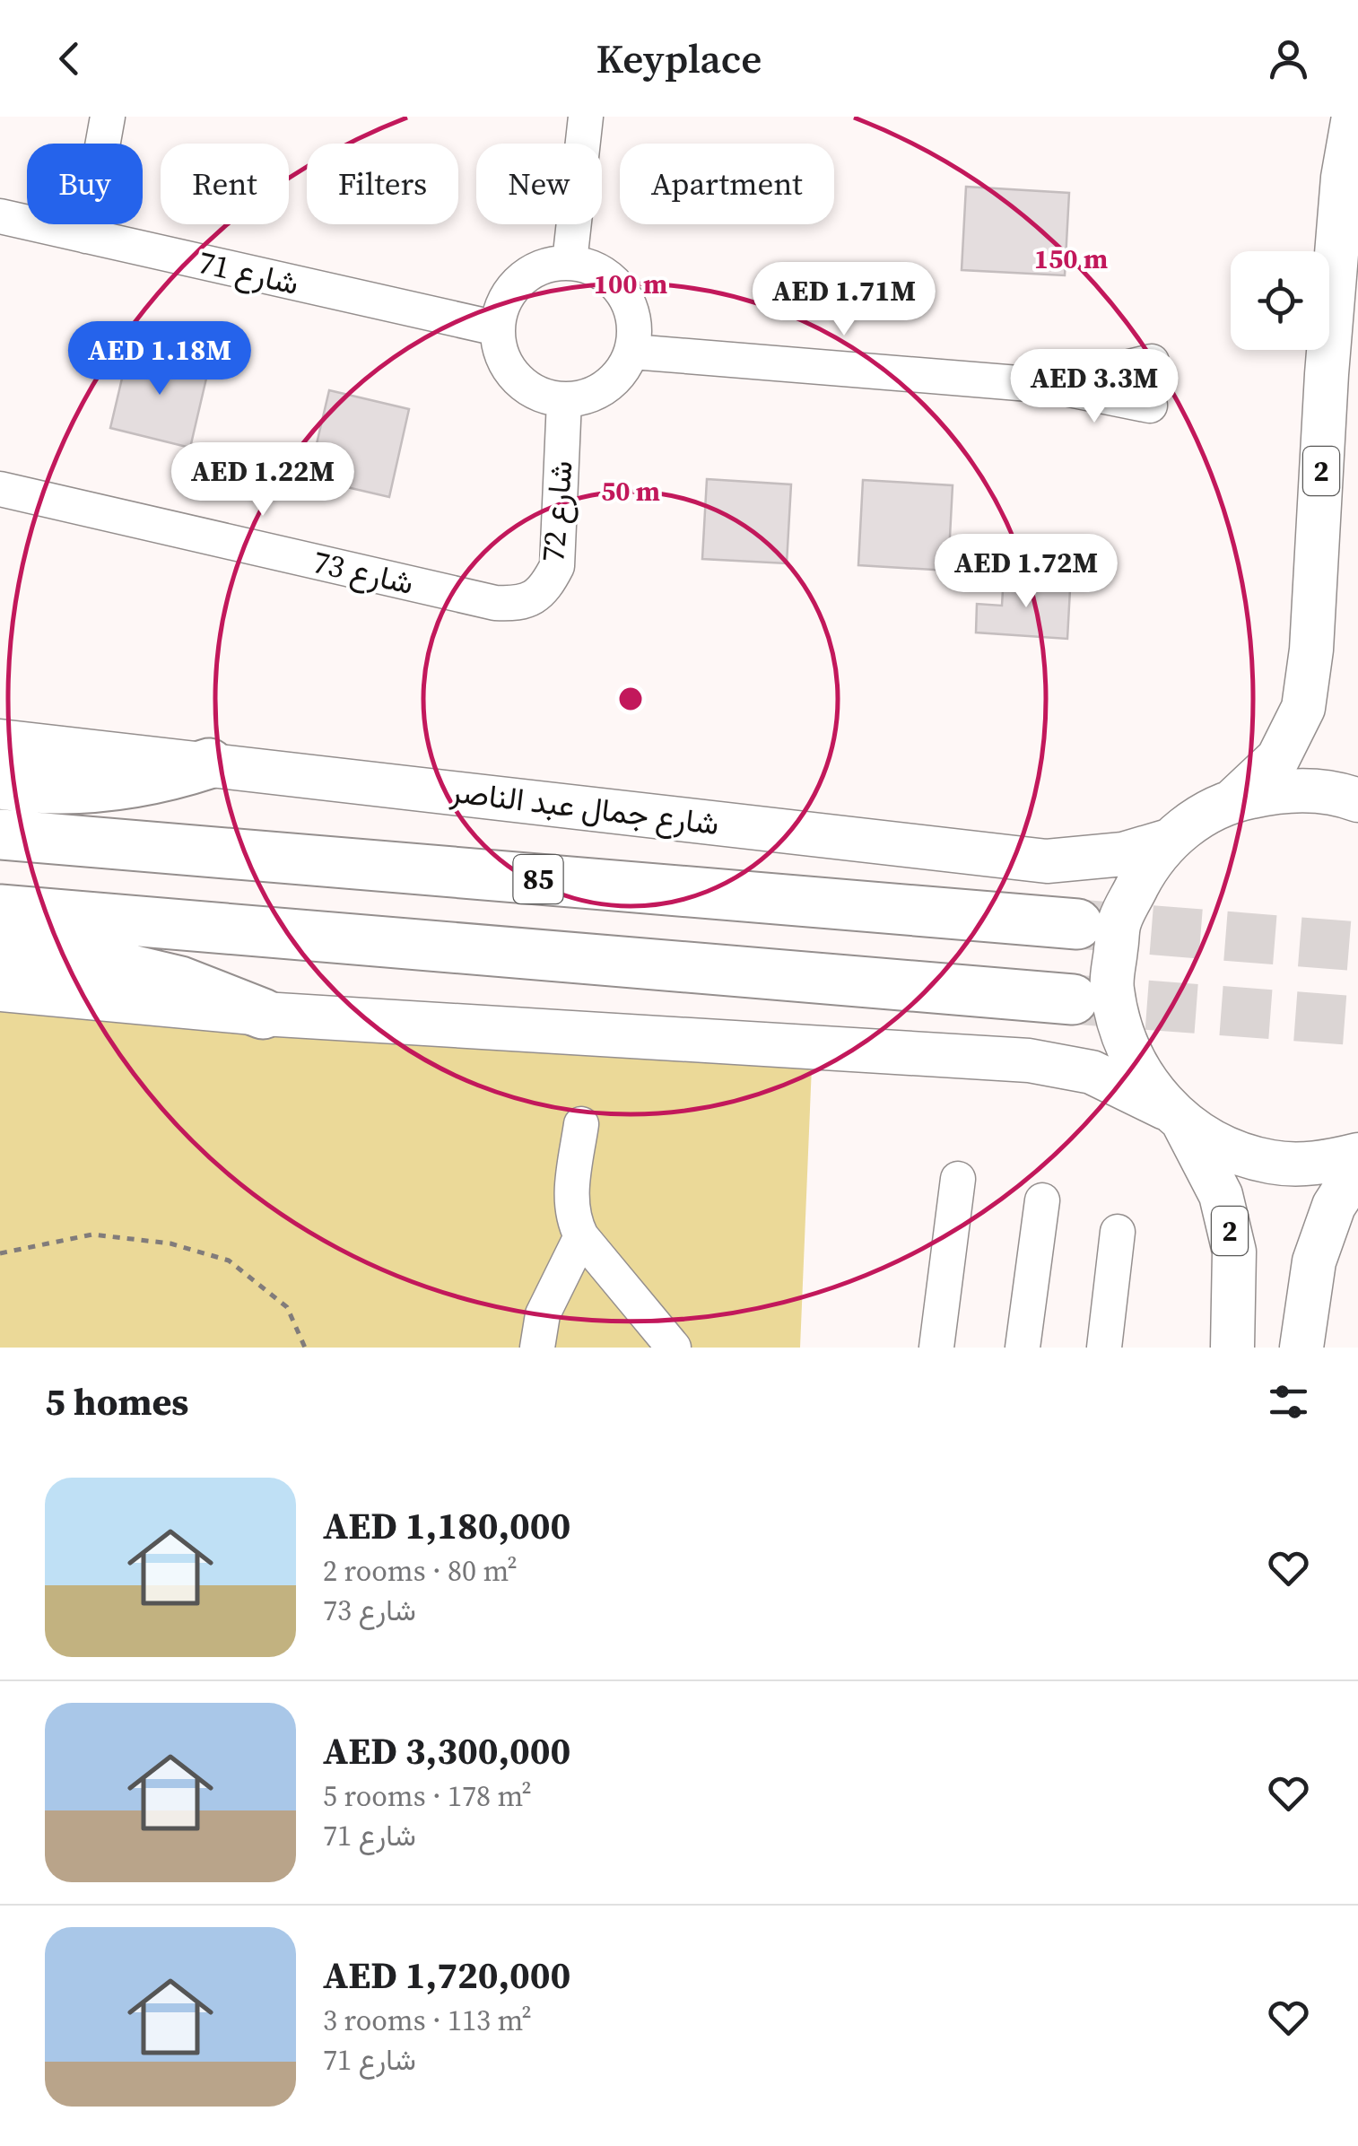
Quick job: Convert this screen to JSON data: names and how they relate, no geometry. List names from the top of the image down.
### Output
{
  "streets": {
    "highway": ["85"],
    "main road": ["2", "شارع جمال عبد الناصر"],
    "street": ["شارع 71", "شارع 72", "شارع 73"]
  },
  "crossings": [
    ["شارع 71", "شارع 72"],
    ["2", "شارع جمال عبد الناصر"],
    ["شارع 72", "شارع 73"]
  ],
  "page": {
    "header": "Keyplace",
    "chip": [
      "Buy",
      "Rent",
      "Filters",
      "New",
      "Apartment"
    ],
    "price": [
      "AED 1.71M",
      "AED 1.18M",
      "AED 3.3M",
      "AED 1.22M",
      "AED 1.72M"
    ],
    "heading": "5 homes",
    "list": [
      {
        "name": "AED 1,180,000",
        "note": "2 rooms · 80 m² · شارع 73"
      },
      {
        "name": "AED 3,300,000",
        "note": "5 rooms · 178 m² · شارع 71"
      },
      {
        "name": "AED 1,720,000",
        "note": "3 rooms · 113 m² · شارع 71"
      }
    ]
  },
  "rings": ["150 m", "100 m", "50 m"]
}
